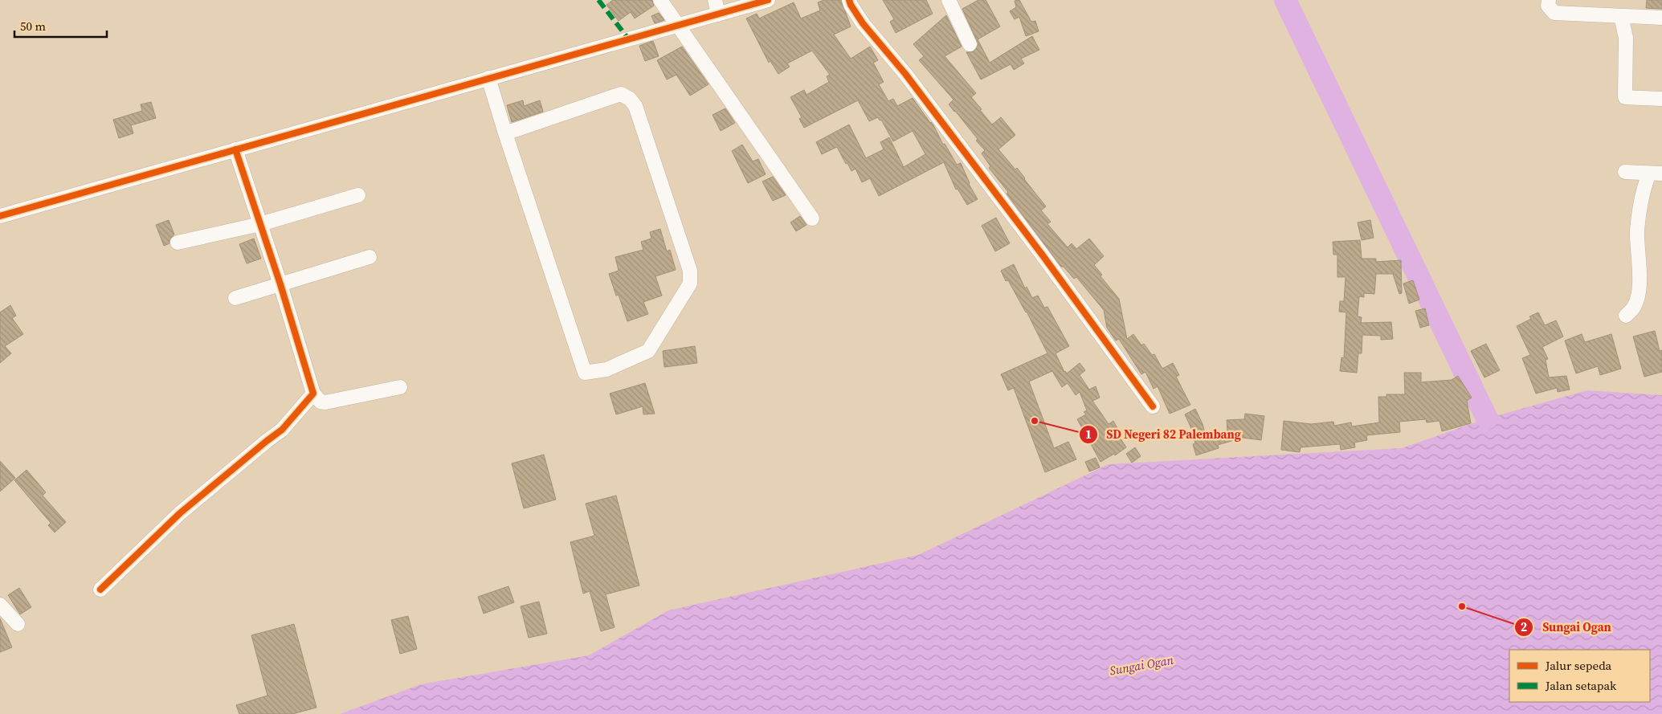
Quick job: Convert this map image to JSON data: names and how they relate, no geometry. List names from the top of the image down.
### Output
{
  "water": ["Sungai Ogan"],
  "places": ["SD Negeri 82 Palembang", "Sungai Ogan"],
  "legend": ["Jalur sepeda", "Jalan setapak"],
  "scale_bar": "50 m"
}
